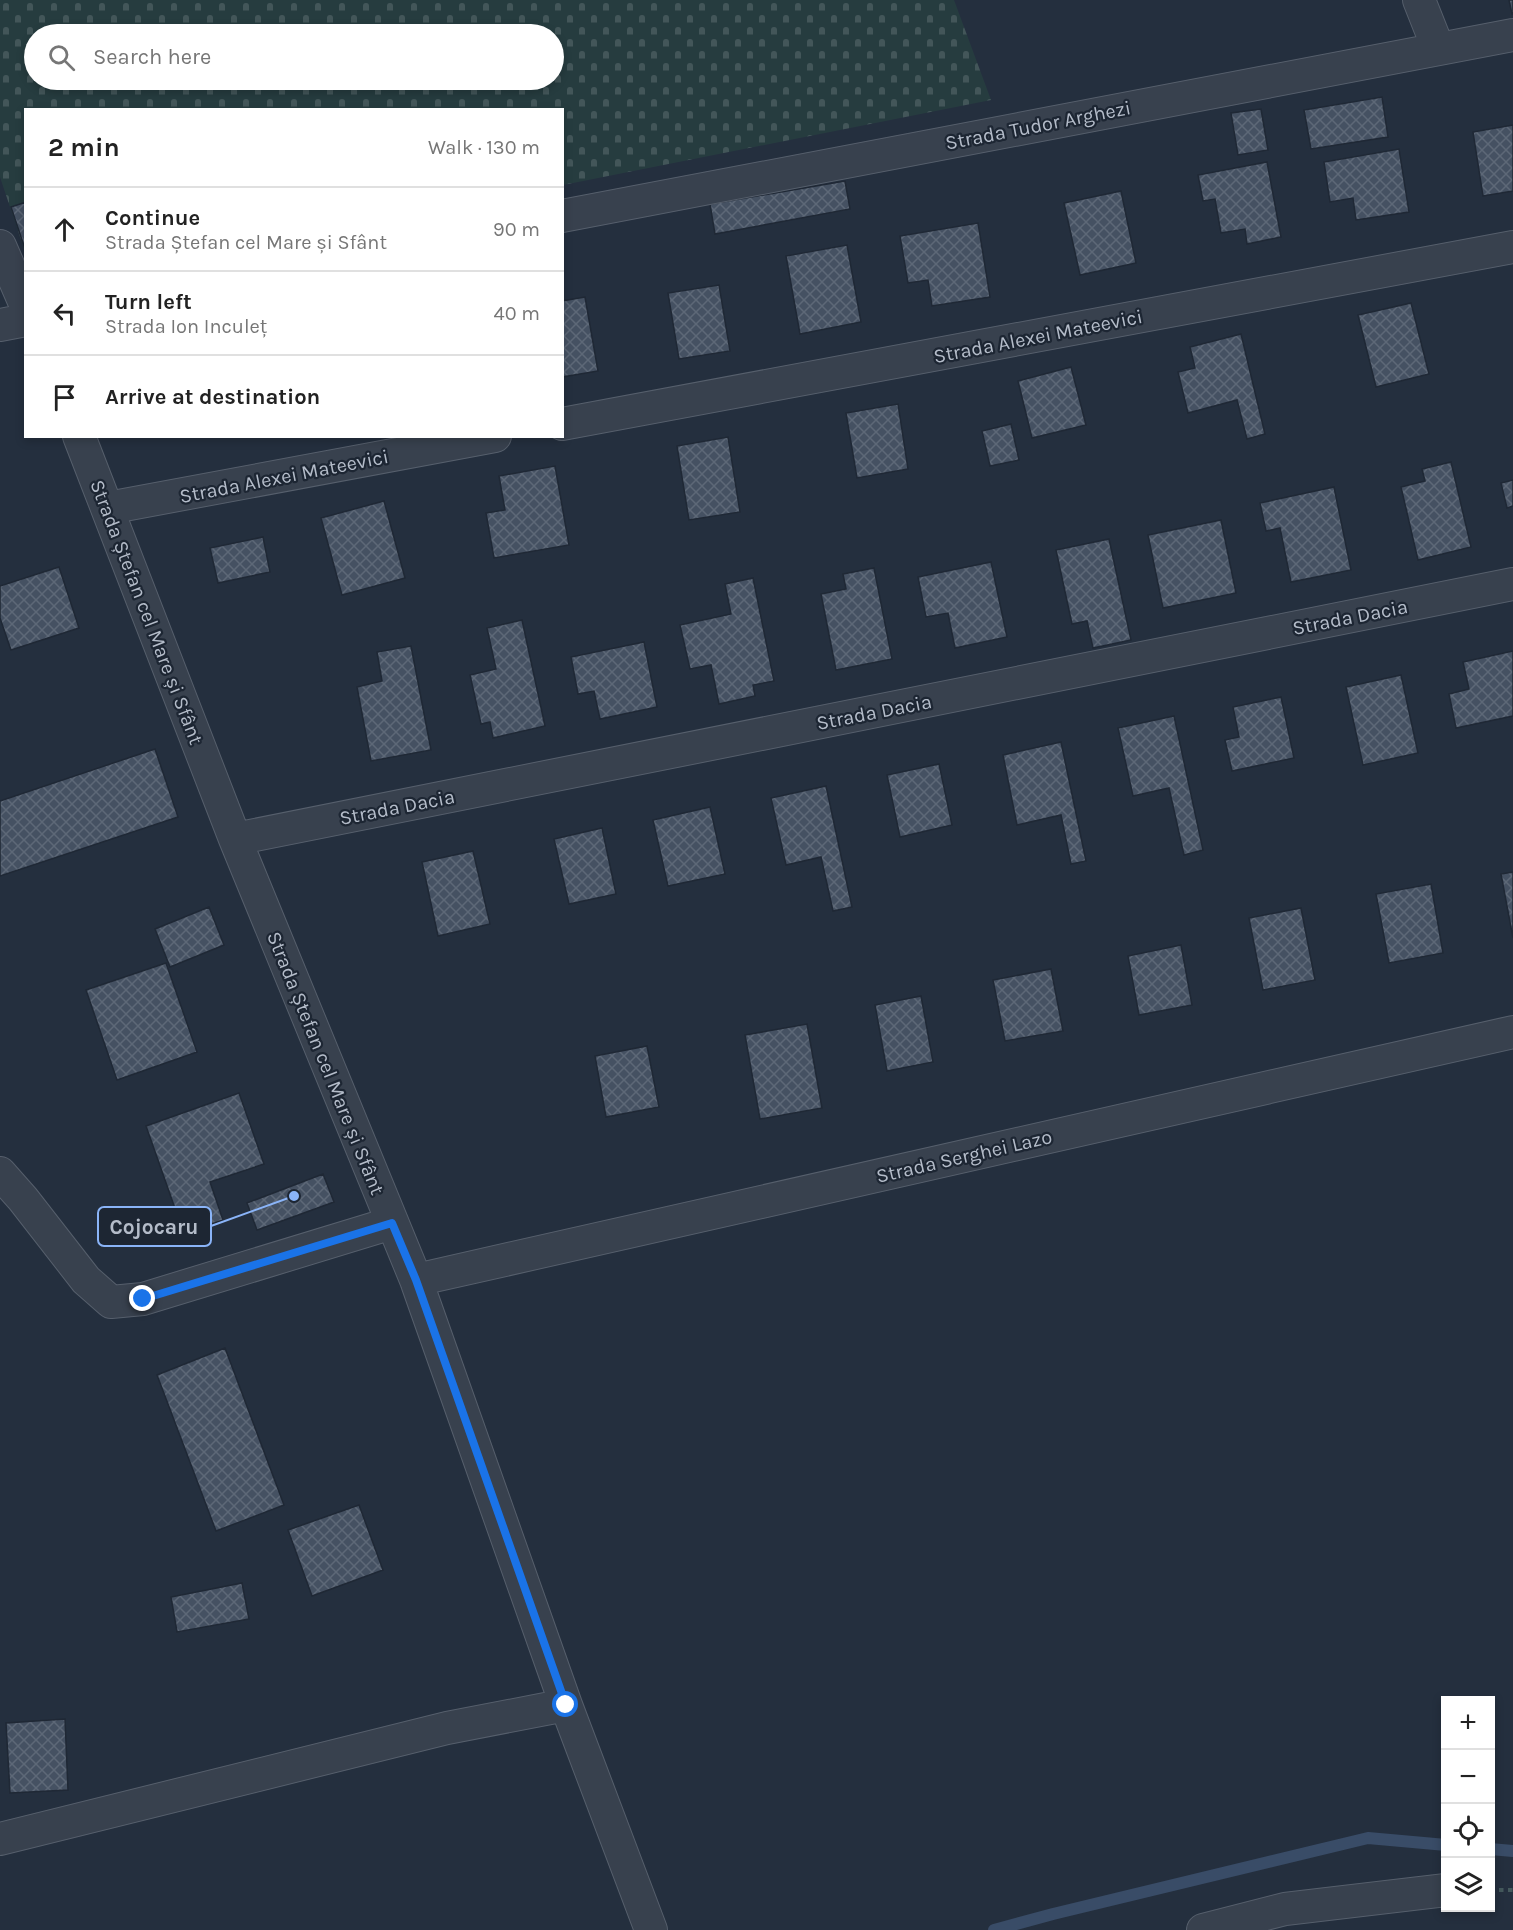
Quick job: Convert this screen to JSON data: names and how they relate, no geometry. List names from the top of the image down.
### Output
{
  "streets": {
    "street": [
      "Strada Tudor Arghezi",
      "Strada Alexei Mateevici",
      "Strada Ștefan cel Mare și Sfânt",
      "Strada Dacia",
      "Strada Serghei Lazo"
    ]
  },
  "crossings": [
    ["Strada Alexei Mateevici", "Strada Ștefan cel Mare și Sfânt"],
    ["Strada Ștefan cel Mare și Sfânt", "Strada Dacia"],
    ["Strada Ștefan cel Mare și Sfânt", "Strada Serghei Lazo"]
  ],
  "places": ["Cojocaru"],
  "page": {
    "search": "Search here",
    "heading": ["2 min", "Walk · 130 m"],
    "list": [
      ["Continue", "Strada Ștefan cel Mare și Sfânt", "90 m"],
      ["Turn left", "Strada Ion Inculeț", "40 m"],
      "Arrive at destination"
    ],
    "map_buttons": ["+", "−"]
  }
}
